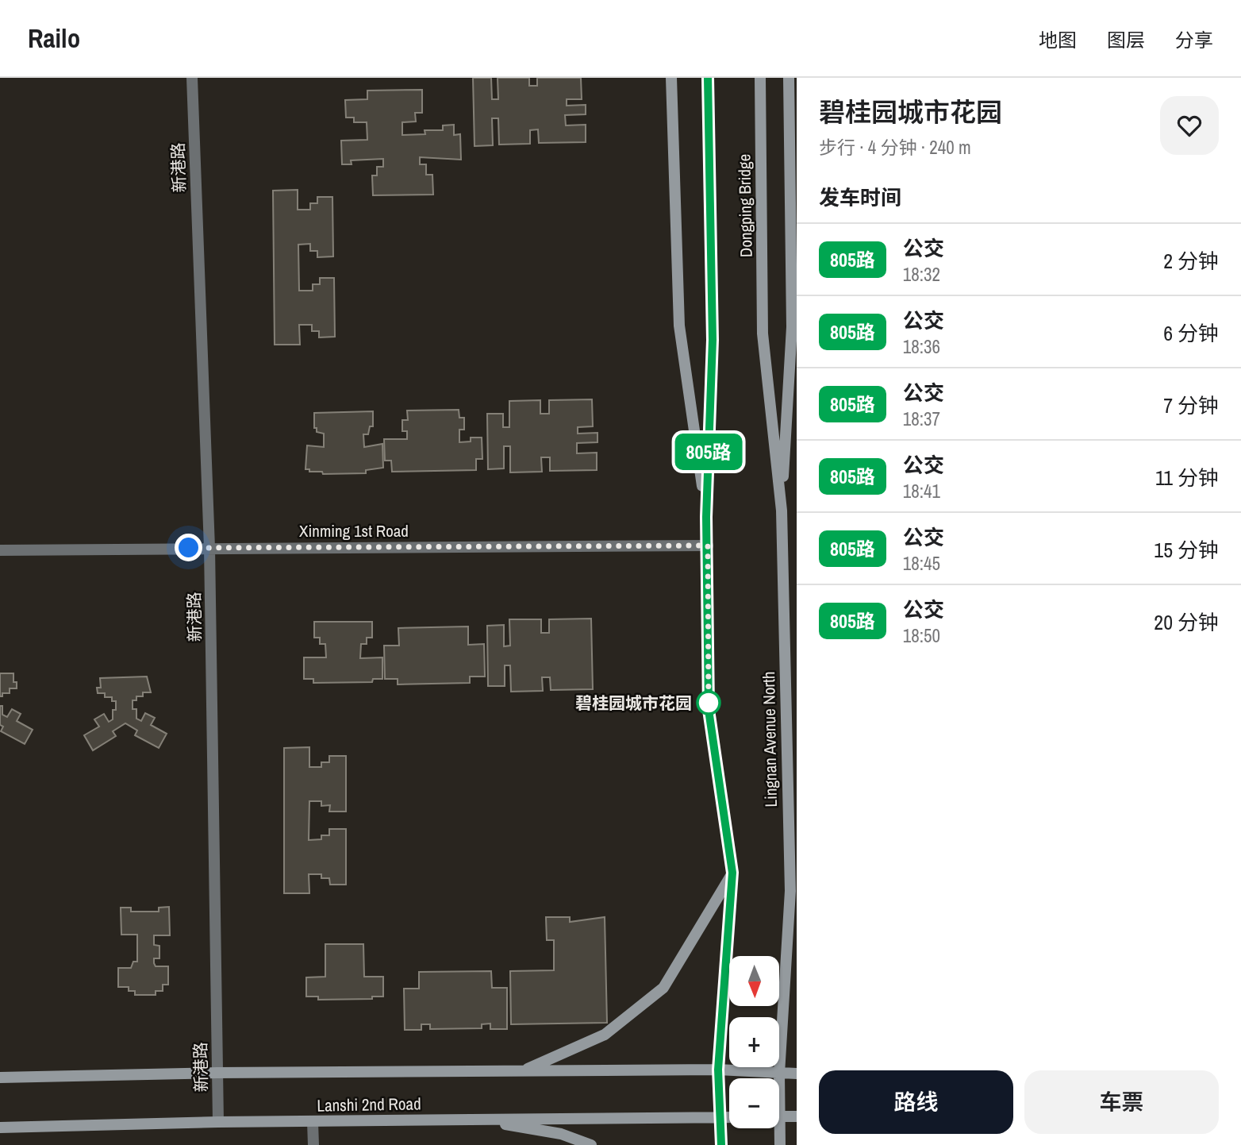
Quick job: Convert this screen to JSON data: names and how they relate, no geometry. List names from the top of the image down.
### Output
{
  "streets": {
    "main road": ["Dongping Bridge", "Lingnan Avenue North", "Lanshi 2nd Road"],
    "street": ["新港路", "Xinming 1st Road"]
  },
  "crossings": [
    ["新港路", "Xinming 1st Road"],
    ["新港路", "Lanshi 2nd Road"],
    ["Dongping Bridge", "Lingnan Avenue North"]
  ],
  "places": ["碧桂园城市花园"],
  "lines": ["bus line 805路"],
  "north": "bottom",
  "page": {
    "header": "Railo",
    "nav": ["地图", "图层", "分享"],
    "on_map": "805路",
    "heading": [
      ["碧桂园城市花园", "步行 · 4 分钟 · 240 m"],
      "发车时间"
    ],
    "list": [
      {
        "mark": "805路",
        "name": "公交",
        "note": "18:32",
        "value": "2 分钟"
      },
      {
        "mark": "805路",
        "name": "公交",
        "note": "18:36",
        "value": "6 分钟"
      },
      {
        "mark": "805路",
        "name": "公交",
        "note": "18:37",
        "value": "7 分钟"
      },
      {
        "mark": "805路",
        "name": "公交",
        "note": "18:41",
        "value": "11 分钟"
      },
      {
        "mark": "805路",
        "name": "公交",
        "note": "18:45",
        "value": "15 分钟"
      },
      {
        "mark": "805路",
        "name": "公交",
        "note": "18:50",
        "value": "20 分钟"
      }
    ],
    "map_buttons": ["+", "−"],
    "buttons": ["路线", "车票"]
  }
}
